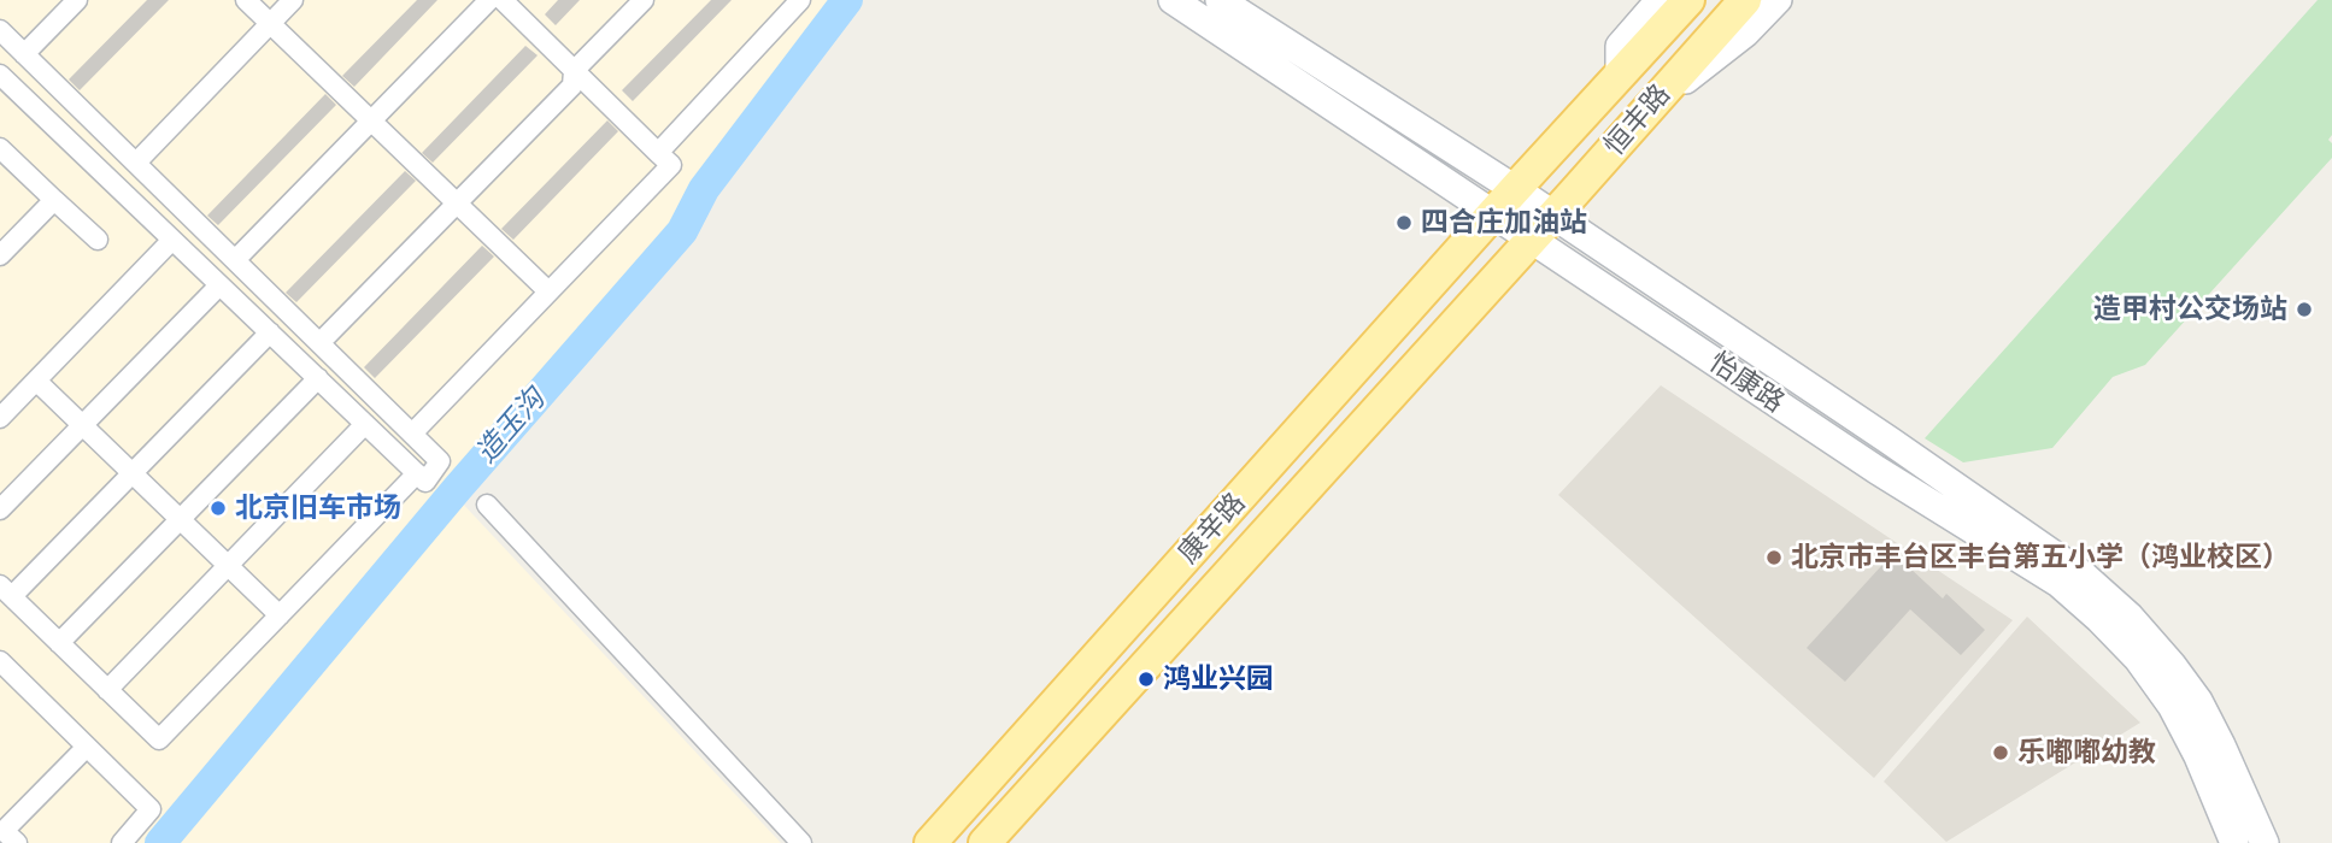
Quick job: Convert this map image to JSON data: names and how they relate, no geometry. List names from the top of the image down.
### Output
{
  "streets": {
    "main road": ["恒丰路", "怡康路", "康辛路"]
  },
  "crossings": [
    ["恒丰路", "怡康路"],
    ["恒丰路", "康辛路"],
    ["怡康路", "康辛路"]
  ],
  "water": ["造玉沟"],
  "places": [
    "四合庄加油站",
    "造甲村公交场站",
    "北京旧车市场",
    "北京市丰台区丰台第五小学（鸿业校区）",
    "鸿业兴园",
    "乐嘟嘟幼教"
  ]
}
